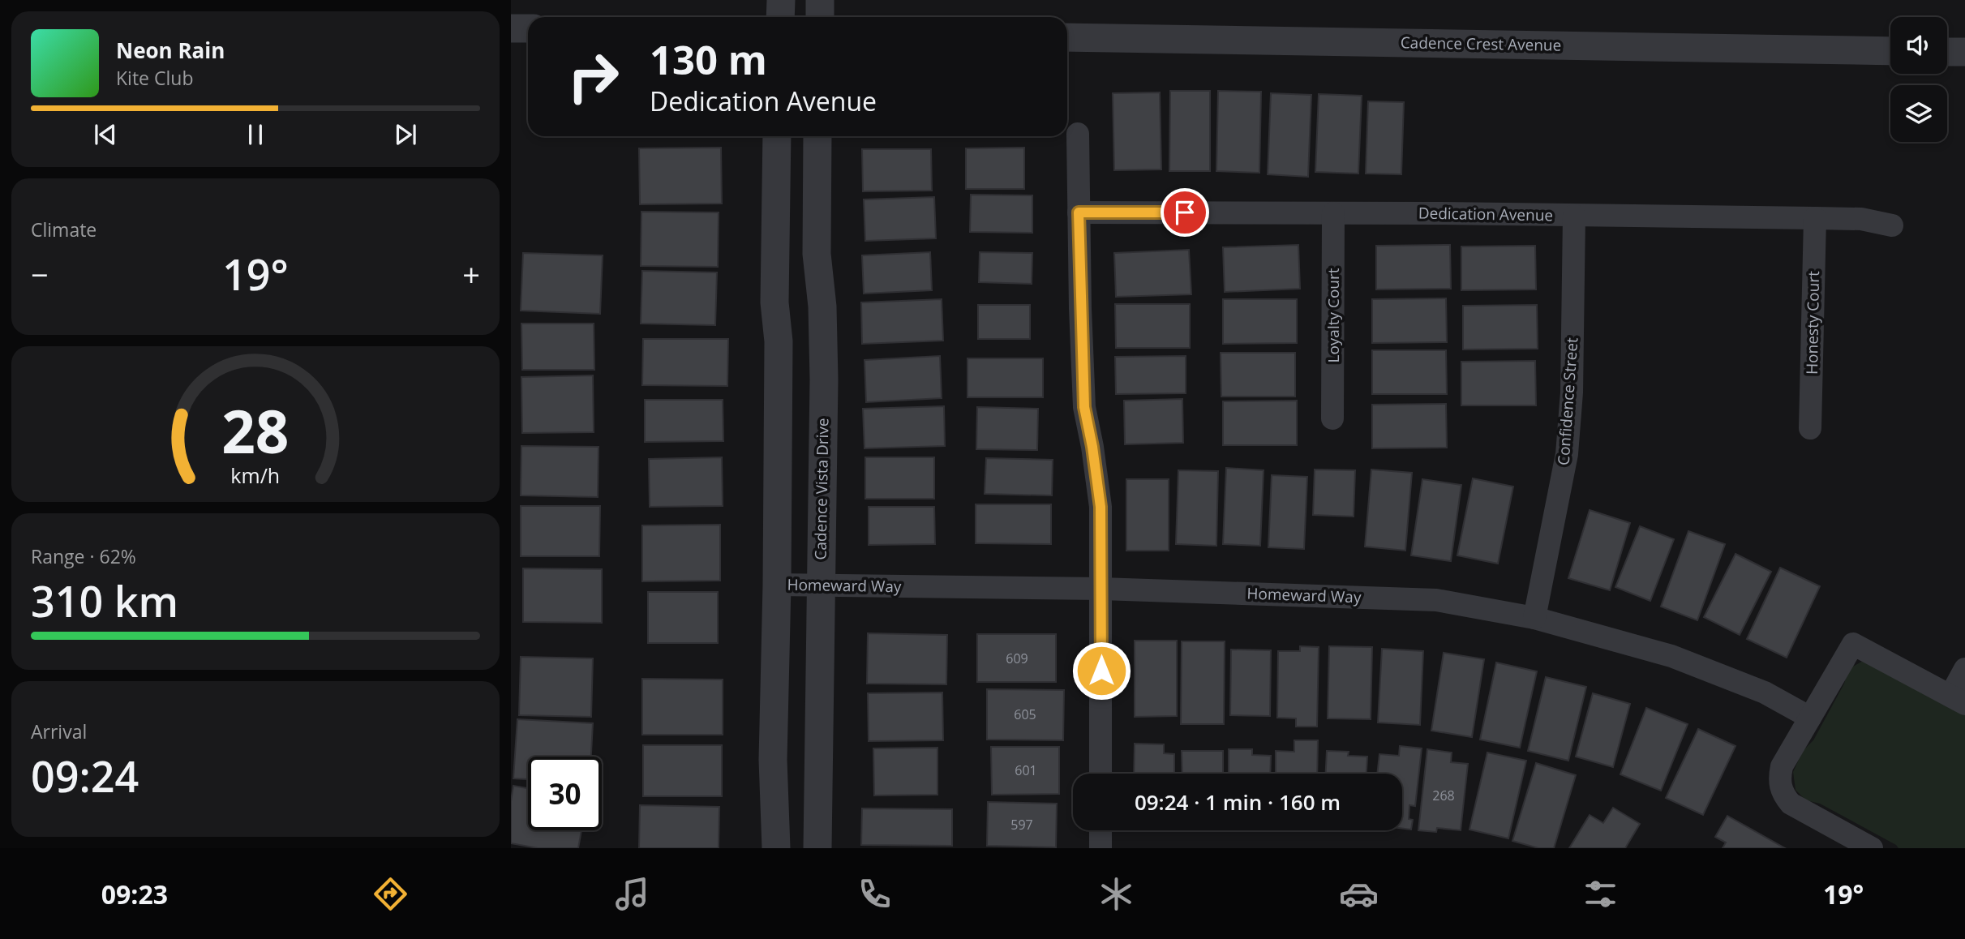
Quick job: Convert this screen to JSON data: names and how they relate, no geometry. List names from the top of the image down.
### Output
{
  "streets": {
    "street": [
      "Cadence Crest Avenue",
      "Dedication Avenue",
      "Loyalty Court",
      "Honesty Court",
      "Confidence Street",
      "Cadence Vista Drive",
      "Homeward Way"
    ]
  },
  "crossings": [
    ["Dedication Avenue", "Loyalty Court"],
    ["Dedication Avenue", "Honesty Court"],
    ["Dedication Avenue", "Confidence Street"],
    ["Confidence Street", "Homeward Way"],
    ["Cadence Vista Drive", "Homeward Way"]
  ],
  "house_numbers": [
    "609",
    "605",
    "601",
    "268",
    "597"
  ],
  "page": {
    "turn": ["130 m", "Dedication Avenue"],
    "song": ["Neon Rain", "Kite Club"],
    "tile": [
      "Climate",
      ["Range · 62%", "310 km"],
      ["Arrival", "09:24"]
    ],
    "heat": ["−", "19°", "+"],
    "limit": "30",
    "trip": "09:24 · 1 min · 160 m",
    "tabs": ["09:23", "19°"],
    "gauge": ["28", "km/h"]
  }
}
